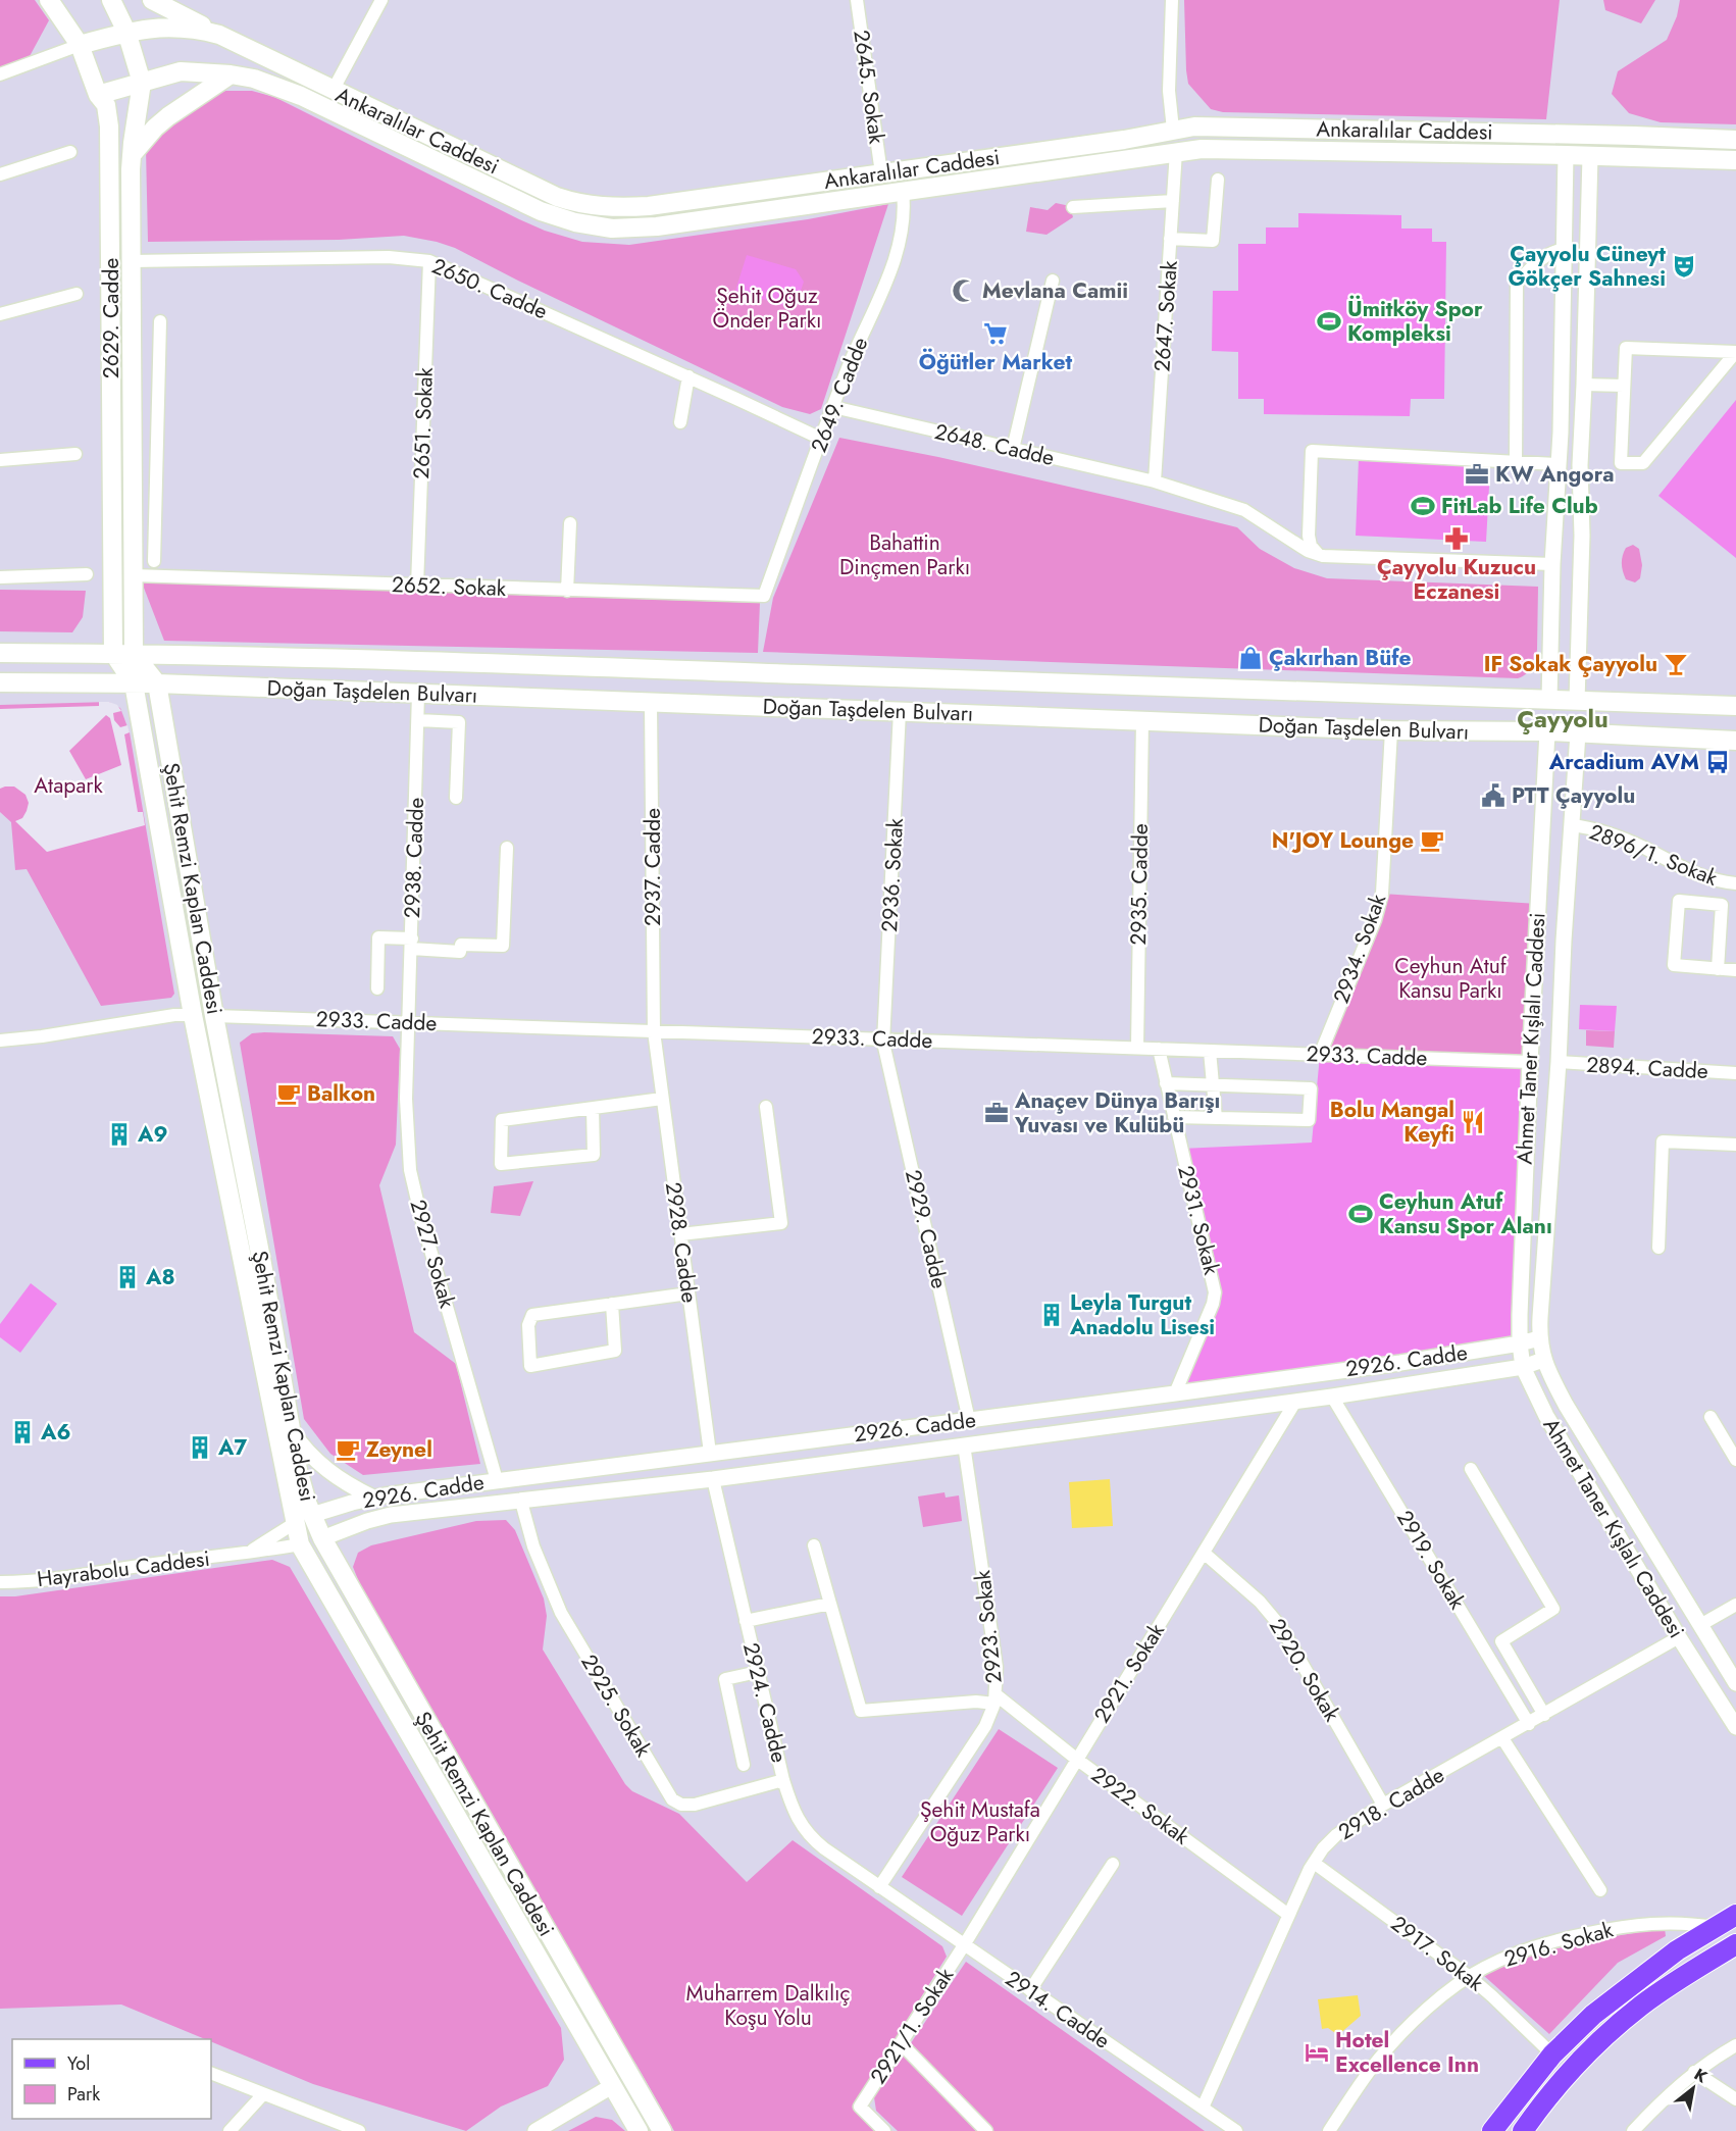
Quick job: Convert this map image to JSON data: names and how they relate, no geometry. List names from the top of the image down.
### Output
{
  "streets": {
    "main road": [
      "Ankaralılar Caddesi",
      "2629. Cadde",
      "Doğan Taşdelen Bulvarı",
      "Şehit Remzi Kaplan Caddesi"
    ],
    "street": [
      "2645. Sokak",
      "2650. Cadde",
      "2647. Sokak",
      "2649. Cadde",
      "2651. Sokak",
      "2648. Cadde",
      "2652. Sokak",
      "2896/1. Sokak",
      "2938. Cadde",
      "2937. Cadde",
      "2936. Sokak",
      "2935. Cadde",
      "2934. Sokak",
      "2933. Cadde",
      "Ahmet Taner Kışlalı Caddesi",
      "2894. Cadde",
      "2931. Sokak",
      "2929. Cadde",
      "2928. Cadde",
      "2927. Sokak",
      "2926. Cadde",
      "2919. Sokak",
      "Hayrabolu Caddesi",
      "2923. Sokak",
      "2920. Sokak",
      "2921. Sokak",
      "2924. Cadde",
      "2925. Sokak",
      "2918. Cadde",
      "2922. Sokak",
      "2916. Sokak",
      "2917. Sokak",
      "2914. Cadde",
      "2921/1. Sokak"
    ]
  },
  "crossings": [
    ["2645. Sokak", "Ankaralılar Caddesi"],
    ["Ankaralılar Caddesi", "2647. Sokak"],
    ["Ankaralılar Caddesi", "2629. Cadde"],
    ["Ankaralılar Caddesi", "2649. Cadde"],
    ["2650. Cadde", "2629. Cadde"],
    ["2650. Cadde", "2649. Cadde"],
    ["2650. Cadde", "2651. Sokak"],
    ["2647. Sokak", "2648. Cadde"],
    ["2629. Cadde", "2652. Sokak"],
    ["2629. Cadde", "Doğan Taşdelen Bulvarı"],
    ["2649. Cadde", "2648. Cadde"],
    ["2649. Cadde", "2652. Sokak"],
    ["2651. Sokak", "2652. Sokak"],
    ["Doğan Taşdelen Bulvarı", "2938. Cadde"],
    ["Doğan Taşdelen Bulvarı", "2937. Cadde"],
    ["Doğan Taşdelen Bulvarı", "2936. Sokak"],
    ["Doğan Taşdelen Bulvarı", "2935. Cadde"],
    ["Doğan Taşdelen Bulvarı", "Şehit Remzi Kaplan Caddesi"],
    ["Doğan Taşdelen Bulvarı", "2934. Sokak"],
    ["Doğan Taşdelen Bulvarı", "Ahmet Taner Kışlalı Caddesi"],
    ["2896/1. Sokak", "Ahmet Taner Kışlalı Caddesi"],
    ["2938. Cadde", "2933. Cadde"],
    ["2938. Cadde", "2927. Sokak"],
    ["2937. Cadde", "2933. Cadde"],
    ["2937. Cadde", "2928. Cadde"],
    ["2936. Sokak", "2933. Cadde"],
    ["2936. Sokak", "2929. Cadde"],
    ["2935. Cadde", "2933. Cadde"],
    ["Şehit Remzi Kaplan Caddesi", "2933. Cadde"],
    ["Şehit Remzi Kaplan Caddesi", "2926. Cadde"],
    ["Şehit Remzi Kaplan Caddesi", "Hayrabolu Caddesi"],
    ["2934. Sokak", "2933. Cadde"],
    ["2933. Cadde", "Ahmet Taner Kışlalı Caddesi"],
    ["2933. Cadde", "2931. Sokak"],
    ["2933. Cadde", "2929. Cadde"],
    ["2933. Cadde", "2928. Cadde"],
    ["2933. Cadde", "2927. Sokak"],
    ["Ahmet Taner Kışlalı Caddesi", "2894. Cadde"],
    ["Ahmet Taner Kışlalı Caddesi", "2926. Cadde"],
    ["Ahmet Taner Kışlalı Caddesi", "2918. Cadde"],
    ["2931. Sokak", "2926. Cadde"],
    ["2929. Cadde", "2926. Cadde"],
    ["2928. Cadde", "2926. Cadde"],
    ["2927. Sokak", "2926. Cadde"],
    ["2926. Cadde", "2919. Sokak"],
    ["2926. Cadde", "Hayrabolu Caddesi"],
    ["2926. Cadde", "2923. Sokak"],
    ["2926. Cadde", "2921. Sokak"],
    ["2926. Cadde", "2924. Cadde"],
    ["2926. Cadde", "2925. Sokak"],
    ["2919. Sokak", "2918. Cadde"],
    ["2923. Sokak", "2924. Cadde"],
    ["2923. Sokak", "2922. Sokak"],
    ["2923. Sokak", "2914. Cadde"],
    ["2920. Sokak", "2921. Sokak"],
    ["2920. Sokak", "2918. Cadde"],
    ["2921. Sokak", "2922. Sokak"],
    ["2921. Sokak", "2914. Cadde"],
    ["2921. Sokak", "2921/1. Sokak"],
    ["2924. Cadde", "2925. Sokak"],
    ["2924. Cadde", "2914. Cadde"],
    ["2918. Cadde", "2922. Sokak"],
    ["2918. Cadde", "2917. Sokak"],
    ["2918. Cadde", "2914. Cadde"],
    ["2916. Sokak", "2917. Sokak"],
    ["2914. Cadde", "2921/1. Sokak"]
  ],
  "districts": ["Çayyolu"],
  "parks": [
    "Şehit Oğuz Önder Parkı",
    "Bahattin Dinçmen Parkı",
    "Atapark",
    "Ceyhun Atuf Kansu Parkı",
    "Şehit Mustafa Oğuz Parkı",
    "Muharrem Dalkılıç Koşu Yolu"
  ],
  "places": {
    "theatre": ["Çayyolu Cüneyt Gökçer Sahnesi"],
    "mosque": ["Mevlana Camii"],
    "sports": ["Ümitköy Spor Kompleksi", "FitLab Life Club", "Ceyhun Atuf Kansu Spor Alanı"],
    "supermarket": ["Öğütler Market"],
    "office": ["KW Angora", "Anaçev Dünya Barışı Yuvası ve Kulübü"],
    "pharmacy": ["Çayyolu Kuzucu Eczanesi"],
    "shop": ["Çakırhan Büfe"],
    "bar": ["IF Sokak Çayyolu"],
    "bus stop": ["Arcadium AVM"],
    "public building": ["PTT Çayyolu"],
    "cafe": ["N'JOY Lounge", "Balkon", "Zeynel"],
    "restaurant": ["Bolu Mangal Keyfi"],
    "building": [
      "A9",
      "A8",
      "Leyla Turgut Anadolu Lisesi",
      "A6",
      "A7"
    ],
    "hotel": ["Hotel Excellence Inn"]
  },
  "legend": ["Yol", "Park"],
  "north": "top right"
}
